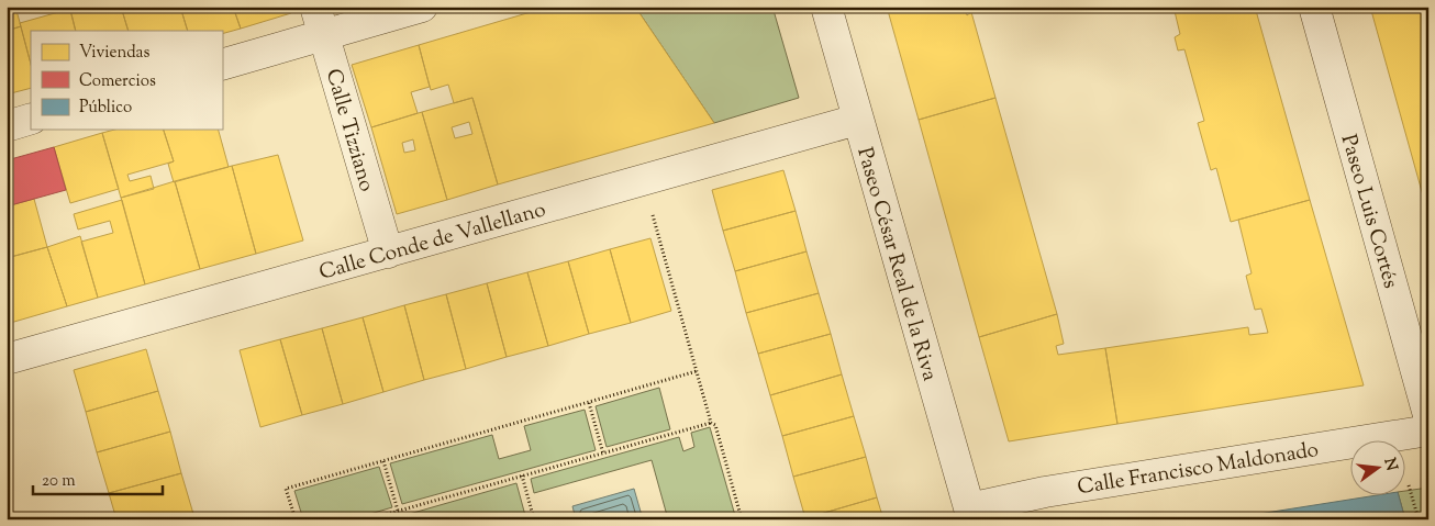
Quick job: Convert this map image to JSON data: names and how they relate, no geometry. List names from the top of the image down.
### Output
{
  "streets": {
    "street": [
      "Calle Tizziano",
      "Paseo Luis Cortés",
      "Calle Conde de Vallellano",
      "Paseo César Real de la Riva",
      "Calle Francisco Maldonado"
    ]
  },
  "crossings": [
    ["Calle Tizziano", "Calle Conde de Vallellano"],
    ["Calle Conde de Vallellano", "Paseo César Real de la Riva"],
    ["Paseo César Real de la Riva", "Calle Francisco Maldonado"]
  ],
  "legend": ["Viviendas", "Comercios", "Público"],
  "scale_bar": "20 m",
  "north": "right"
}
